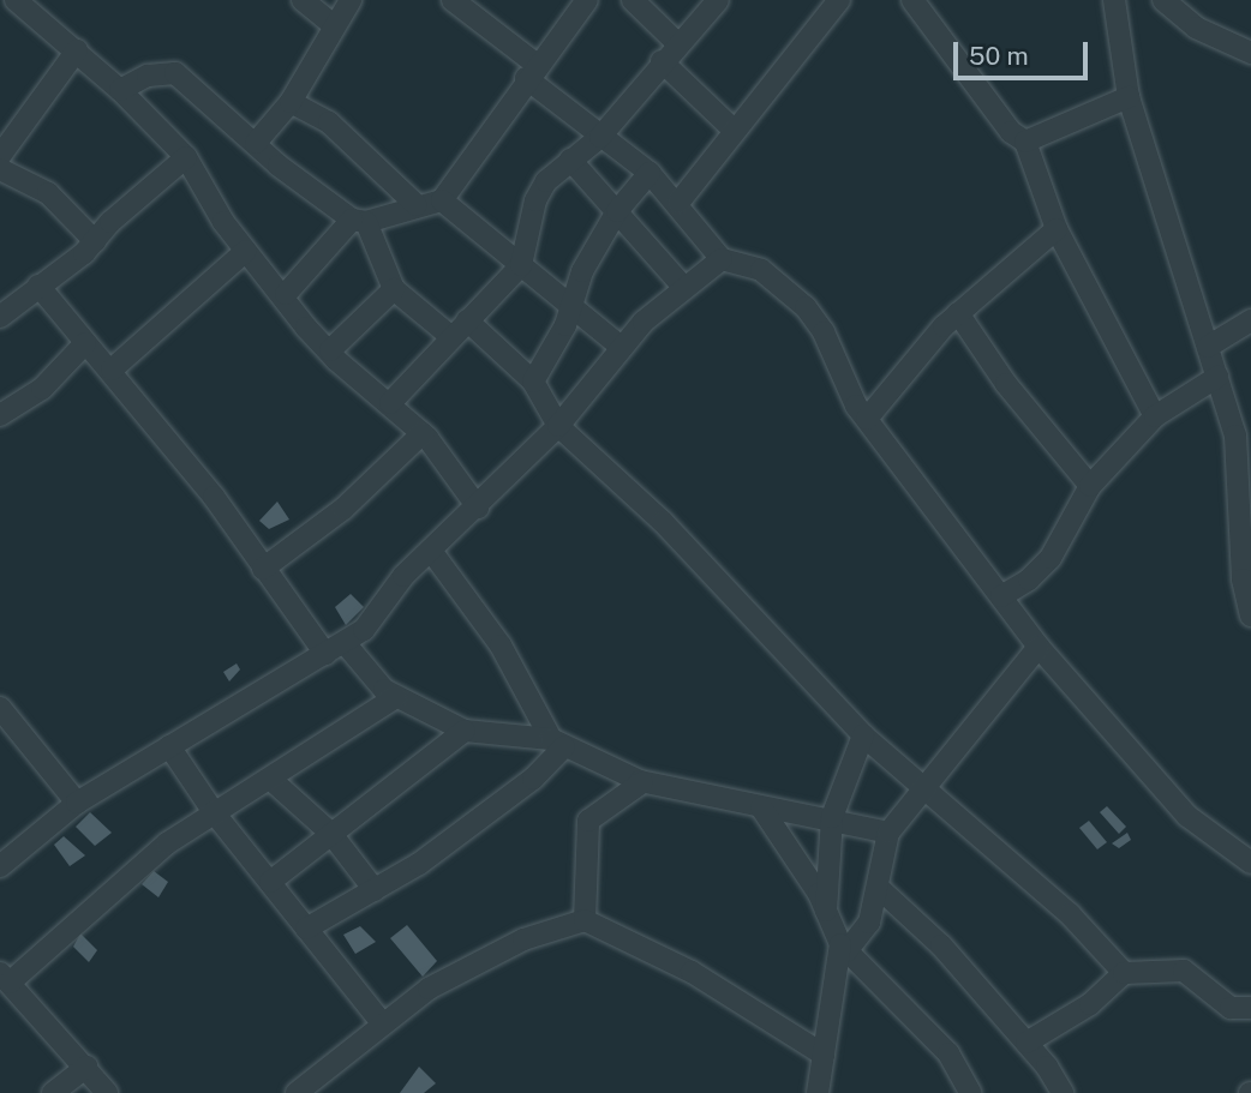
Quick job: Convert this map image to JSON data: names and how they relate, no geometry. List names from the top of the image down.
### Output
{
  "scale_bar": "50 m"
}
